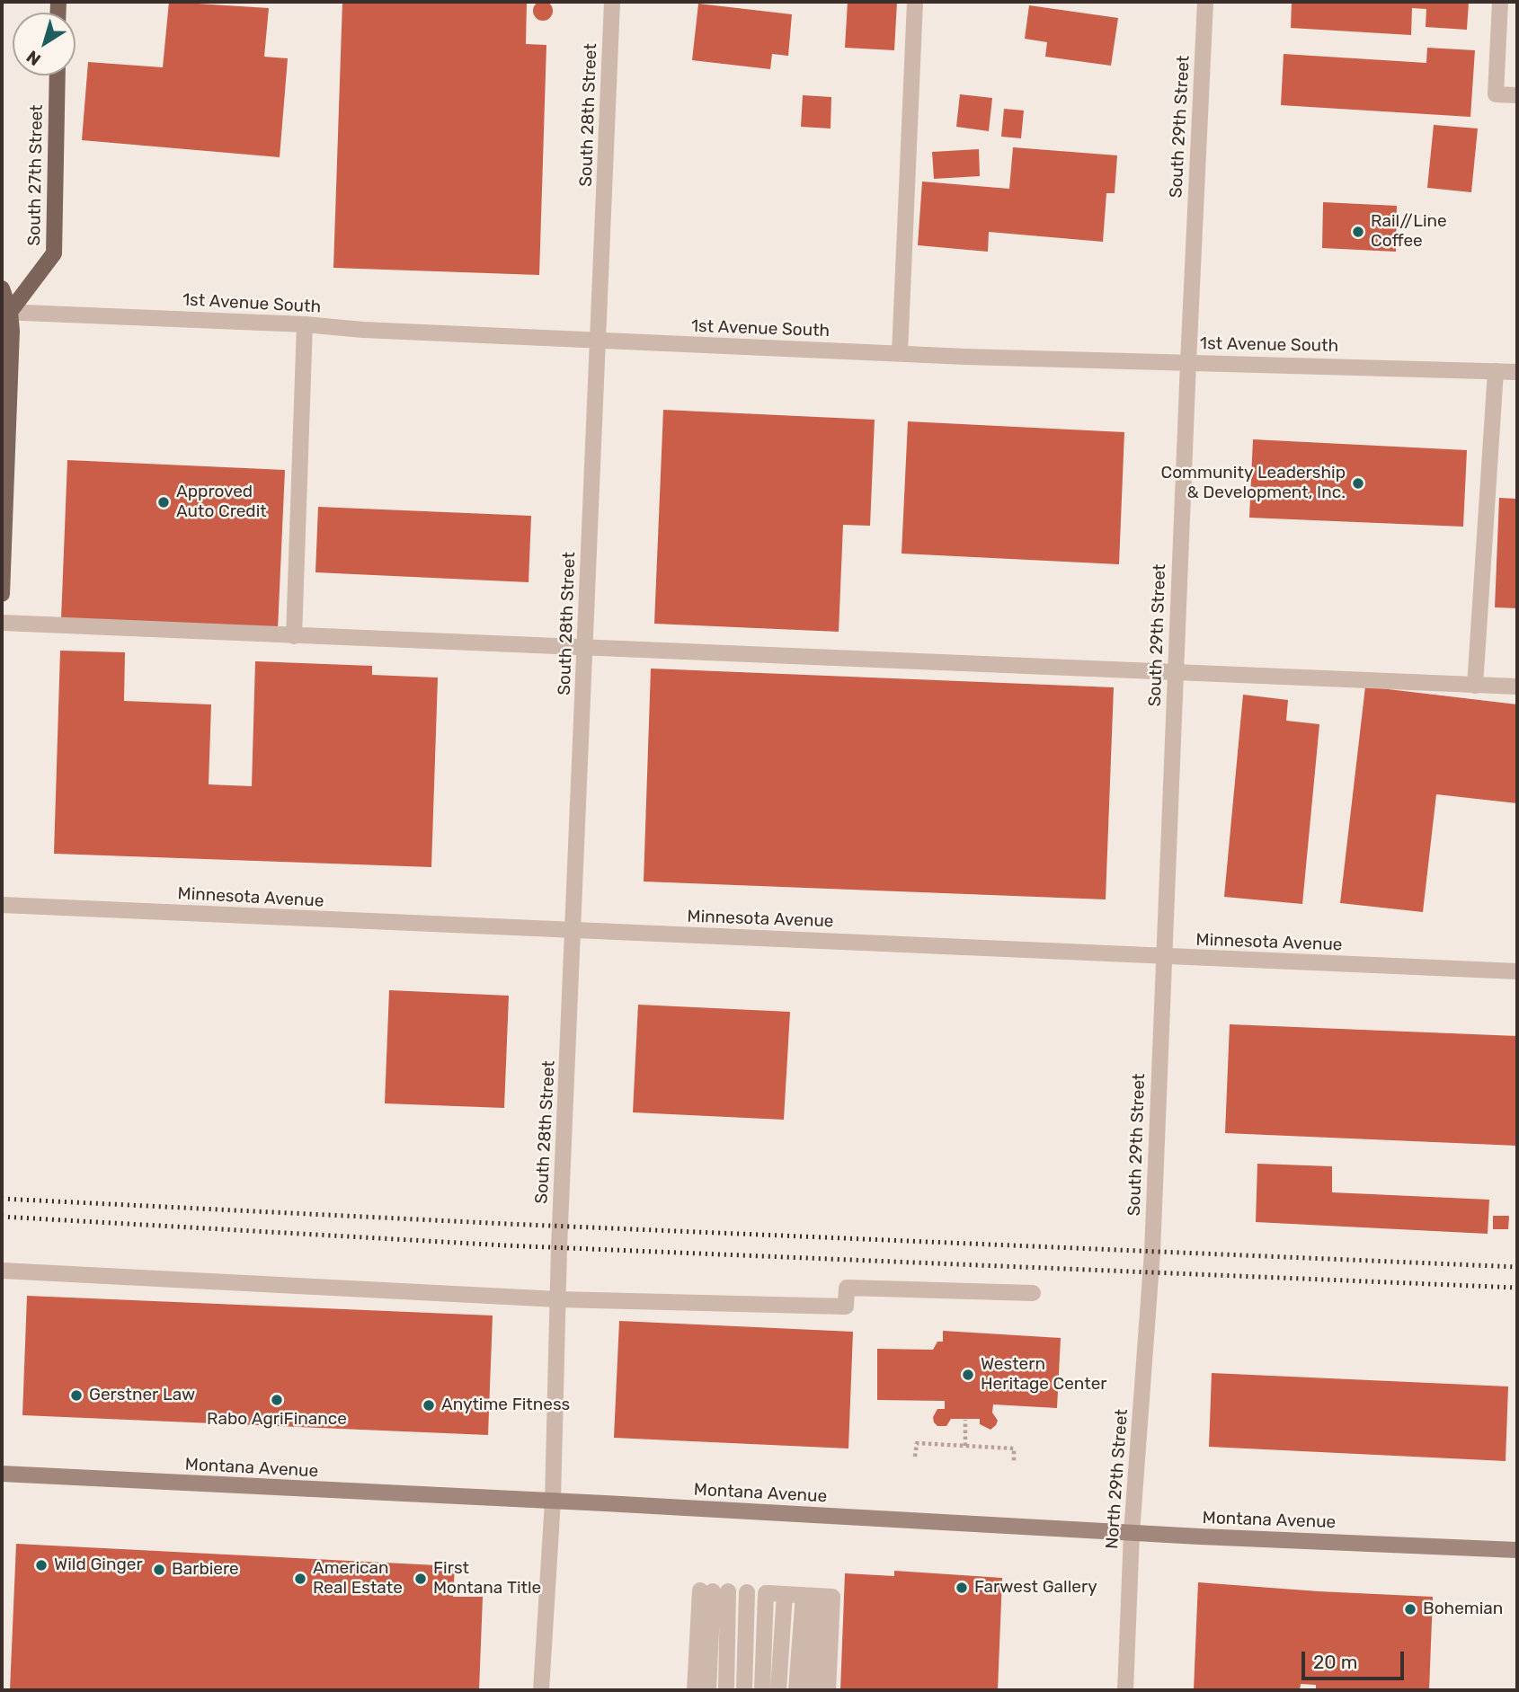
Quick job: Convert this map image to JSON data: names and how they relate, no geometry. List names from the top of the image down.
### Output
{
  "streets": {
    "main road": ["South 27th Street", "Montana Avenue"],
    "street": [
      "South 28th Street",
      "South 29th Street",
      "1st Avenue South",
      "Minnesota Avenue",
      "North 29th Street"
    ]
  },
  "crossings": [
    ["South 28th Street", "1st Avenue South"],
    ["South 28th Street", "Minnesota Avenue"],
    ["South 28th Street", "Montana Avenue"],
    ["South 29th Street", "1st Avenue South"],
    ["South 29th Street", "Minnesota Avenue"],
    ["South 29th Street", "North 29th Street"],
    ["South 27th Street", "1st Avenue South"],
    ["Montana Avenue", "North 29th Street"]
  ],
  "places": [
    "Rail//Line Coffee",
    "Community Leadership & Development, Inc.",
    "Approved Auto Credit",
    "Western Heritage Center",
    "Gerstner Law",
    "Rabo AgriFinance",
    "Anytime Fitness",
    "Wild Ginger",
    "Barbiere",
    "American Real Estate",
    "First Montana Title",
    "Farwest Gallery",
    "Bohemian"
  ],
  "scale_bar": "20 m",
  "north": "bottom left"
}
